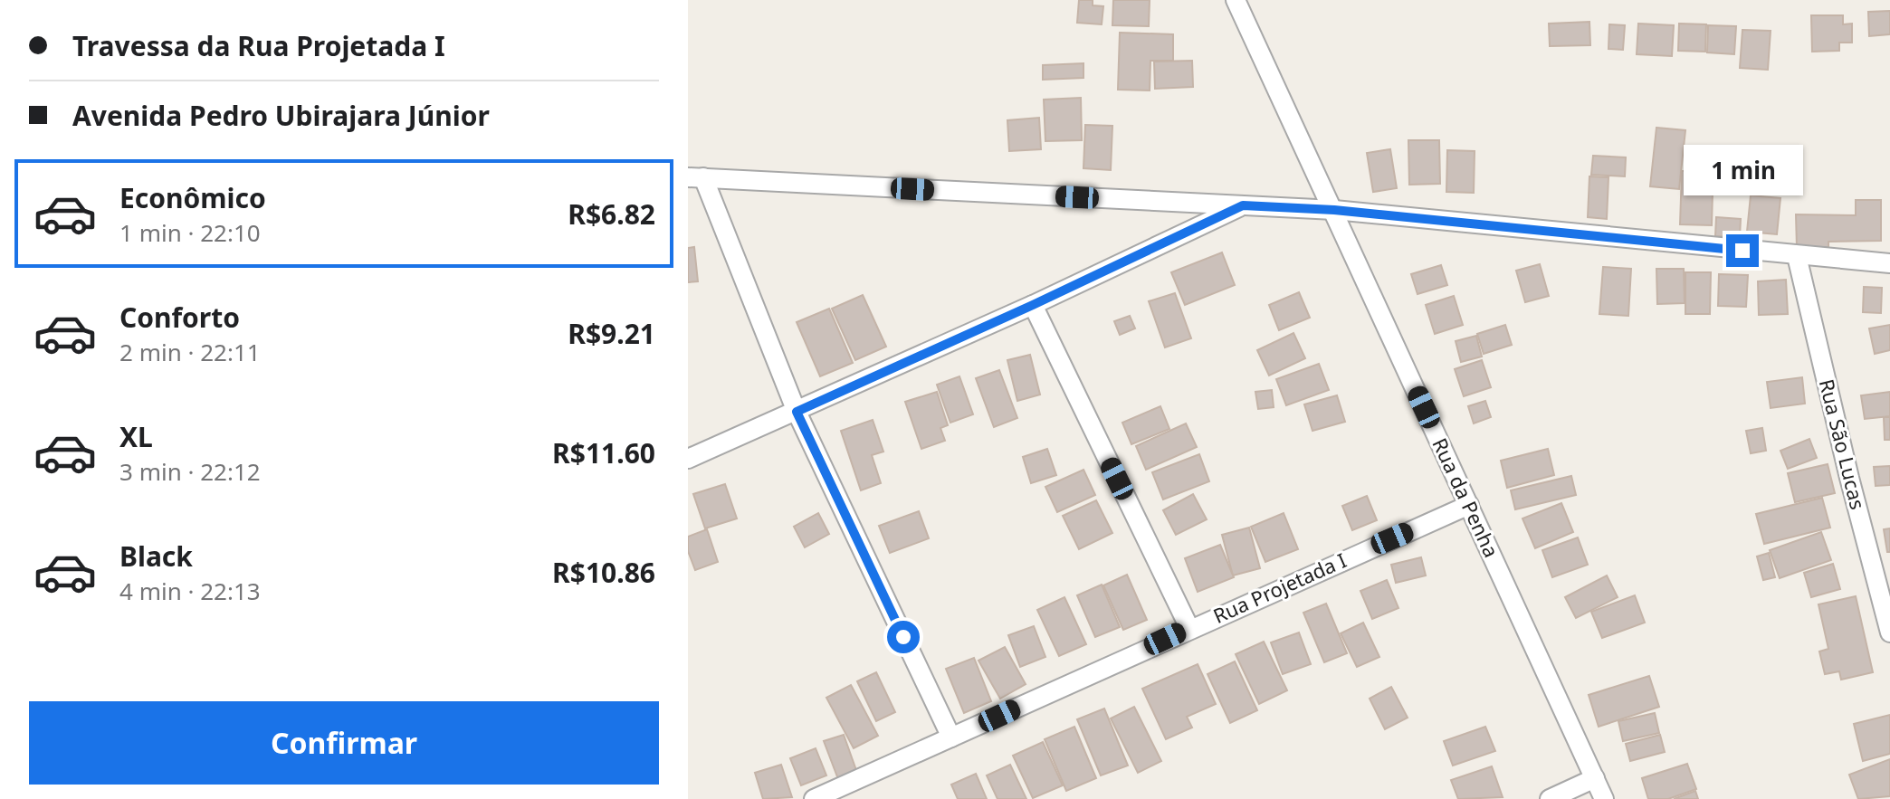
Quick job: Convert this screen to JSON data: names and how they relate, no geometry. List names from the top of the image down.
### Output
{
  "streets": {
    "street": ["Rua São Lucas", "Rua da Penha", "Rua Projetada I"]
  },
  "crossings": [
    ["Rua da Penha", "Rua Projetada I"]
  ],
  "page": {
    "banner": ["Travessa da Rua Projetada I", "Avenida Pedro Ubirajara Júnior"],
    "bubble": "1 min",
    "list": [
      {
        "name": "Econômico",
        "note": "1 min · 22:10",
        "value": "R$6.82"
      },
      {
        "name": "Conforto",
        "note": "2 min · 22:11",
        "value": "R$9.21"
      },
      {
        "name": "XL",
        "note": "3 min · 22:12",
        "value": "R$11.60"
      },
      {
        "name": "Black",
        "note": "4 min · 22:13",
        "value": "R$10.86"
      }
    ],
    "buttons": "Confirmar"
  }
}
